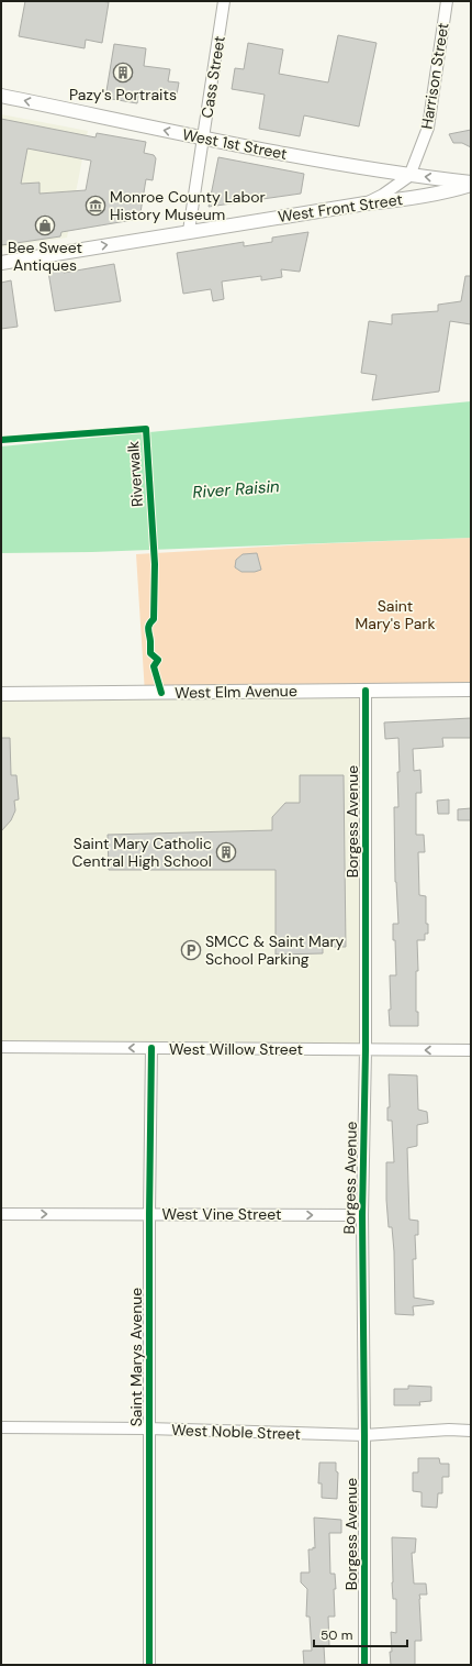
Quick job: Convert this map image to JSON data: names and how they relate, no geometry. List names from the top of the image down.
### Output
{
  "streets": {
    "street": [
      "Harrison Street",
      "Cass Street",
      "West 1st Street",
      "West Front Street",
      "West Elm Avenue",
      "Borgess Avenue",
      "West Willow Street",
      "West Vine Street",
      "Saint Marys Avenue",
      "West Noble Street"
    ],
    "cycle path": ["Riverwalk"]
  },
  "crossings": [
    ["Harrison Street", "West 1st Street"],
    ["Cass Street", "West 1st Street"],
    ["Cass Street", "West Front Street"],
    ["West 1st Street", "West Front Street"],
    ["West Elm Avenue", "Borgess Avenue"],
    ["Borgess Avenue", "West Willow Street"],
    ["Borgess Avenue", "West Vine Street"],
    ["Borgess Avenue", "West Noble Street"],
    ["West Willow Street", "Saint Marys Avenue"],
    ["West Vine Street", "Saint Marys Avenue"],
    ["Saint Marys Avenue", "West Noble Street"]
  ],
  "one_way": [
    "West 1st Street",
    "West Front Street",
    "West Willow Street",
    "West Vine Street"
  ],
  "water": ["River Raisin"],
  "parks": ["Saint Mary's Park"],
  "places": {
    "building": ["Pazy's Portraits", "Saint Mary Catholic Central High School"],
    "museum": ["Monroe County Labor History Museum"],
    "shop": ["Bee Sweet Antiques"],
    "parking": ["SMCC & Saint Mary School Parking"]
  },
  "scale_bar": "50 m"
}
